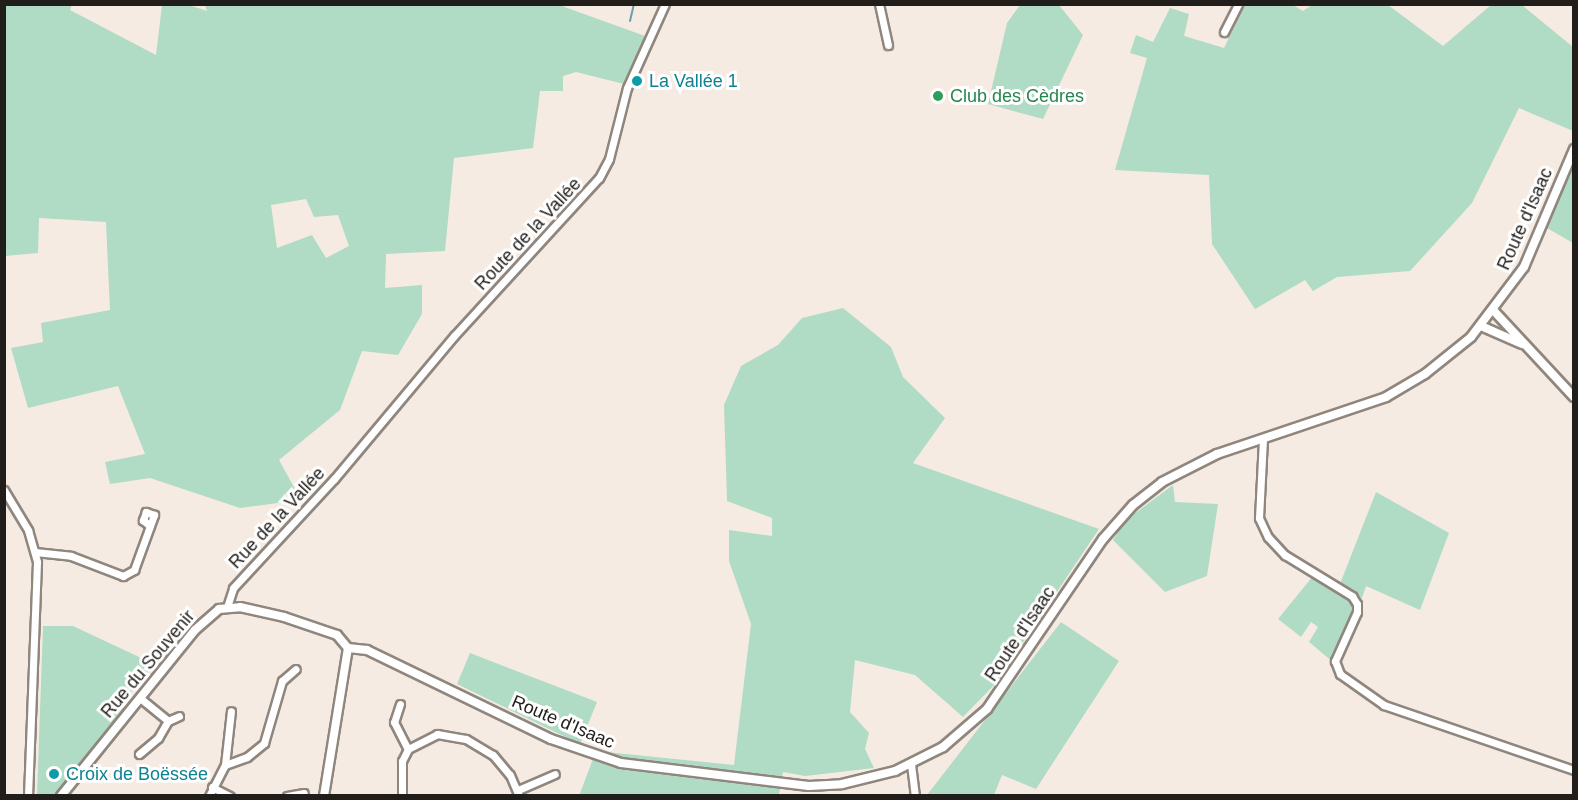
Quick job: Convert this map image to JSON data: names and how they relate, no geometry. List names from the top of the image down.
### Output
{
  "streets": {
    "street": [
      "Route d'Isaac",
      "Route de la Vallée",
      "Rue de la Vallée",
      "Rue du Souvenir"
    ]
  },
  "crossings": [
    ["Route de la Vallée", "Rue de la Vallée"],
    ["Rue de la Vallée", "Rue du Souvenir"]
  ],
  "places": ["La Vallée 1", "Club des Cèdres", "Croix de Boëssée"]
}
